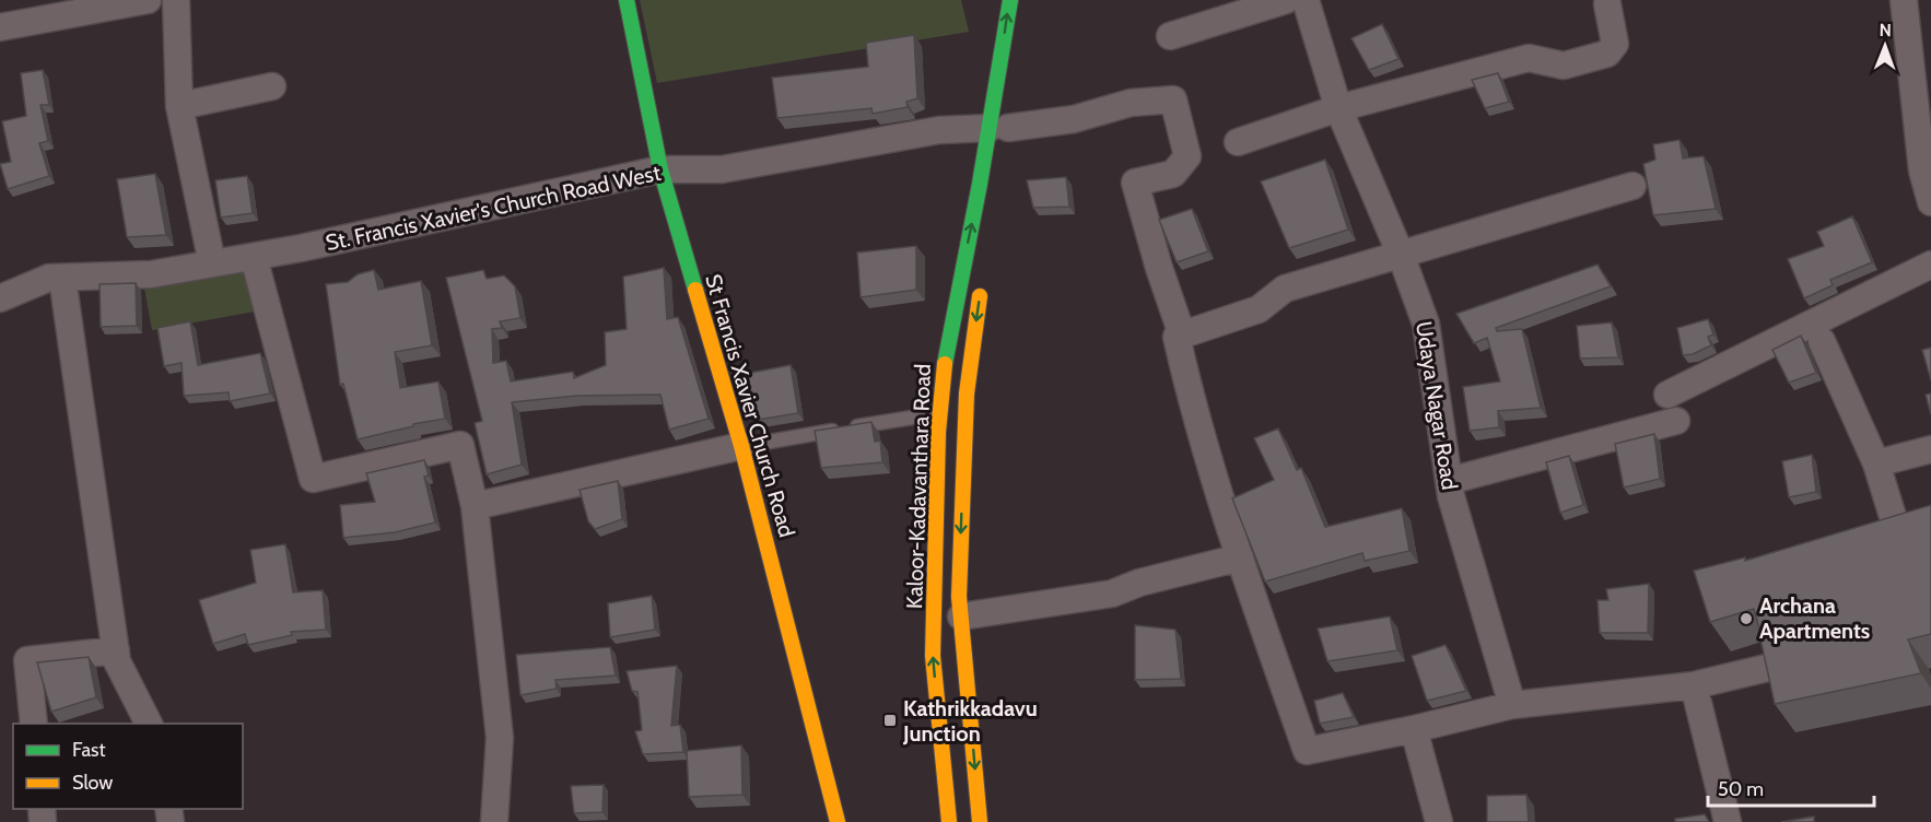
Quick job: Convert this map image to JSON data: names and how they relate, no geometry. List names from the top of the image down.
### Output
{
  "streets": {
    "main road": ["St Francis Xavier Church Road", "Kaloor-Kadavanthara Road"],
    "street": ["St. Francis Xavier's Church Road West", "Udaya Nagar Road"]
  },
  "crossings": [
    ["St. Francis Xavier's Church Road West", "St Francis Xavier Church Road"],
    ["St. Francis Xavier's Church Road West", "Kaloor-Kadavanthara Road"]
  ],
  "places": {
    "other": ["Archana Apartments"],
    "transit": ["Kathrikkadavu Junction"]
  },
  "legend": ["Fast", "Slow"],
  "scale_bar": "50 m",
  "north": "top"
}
